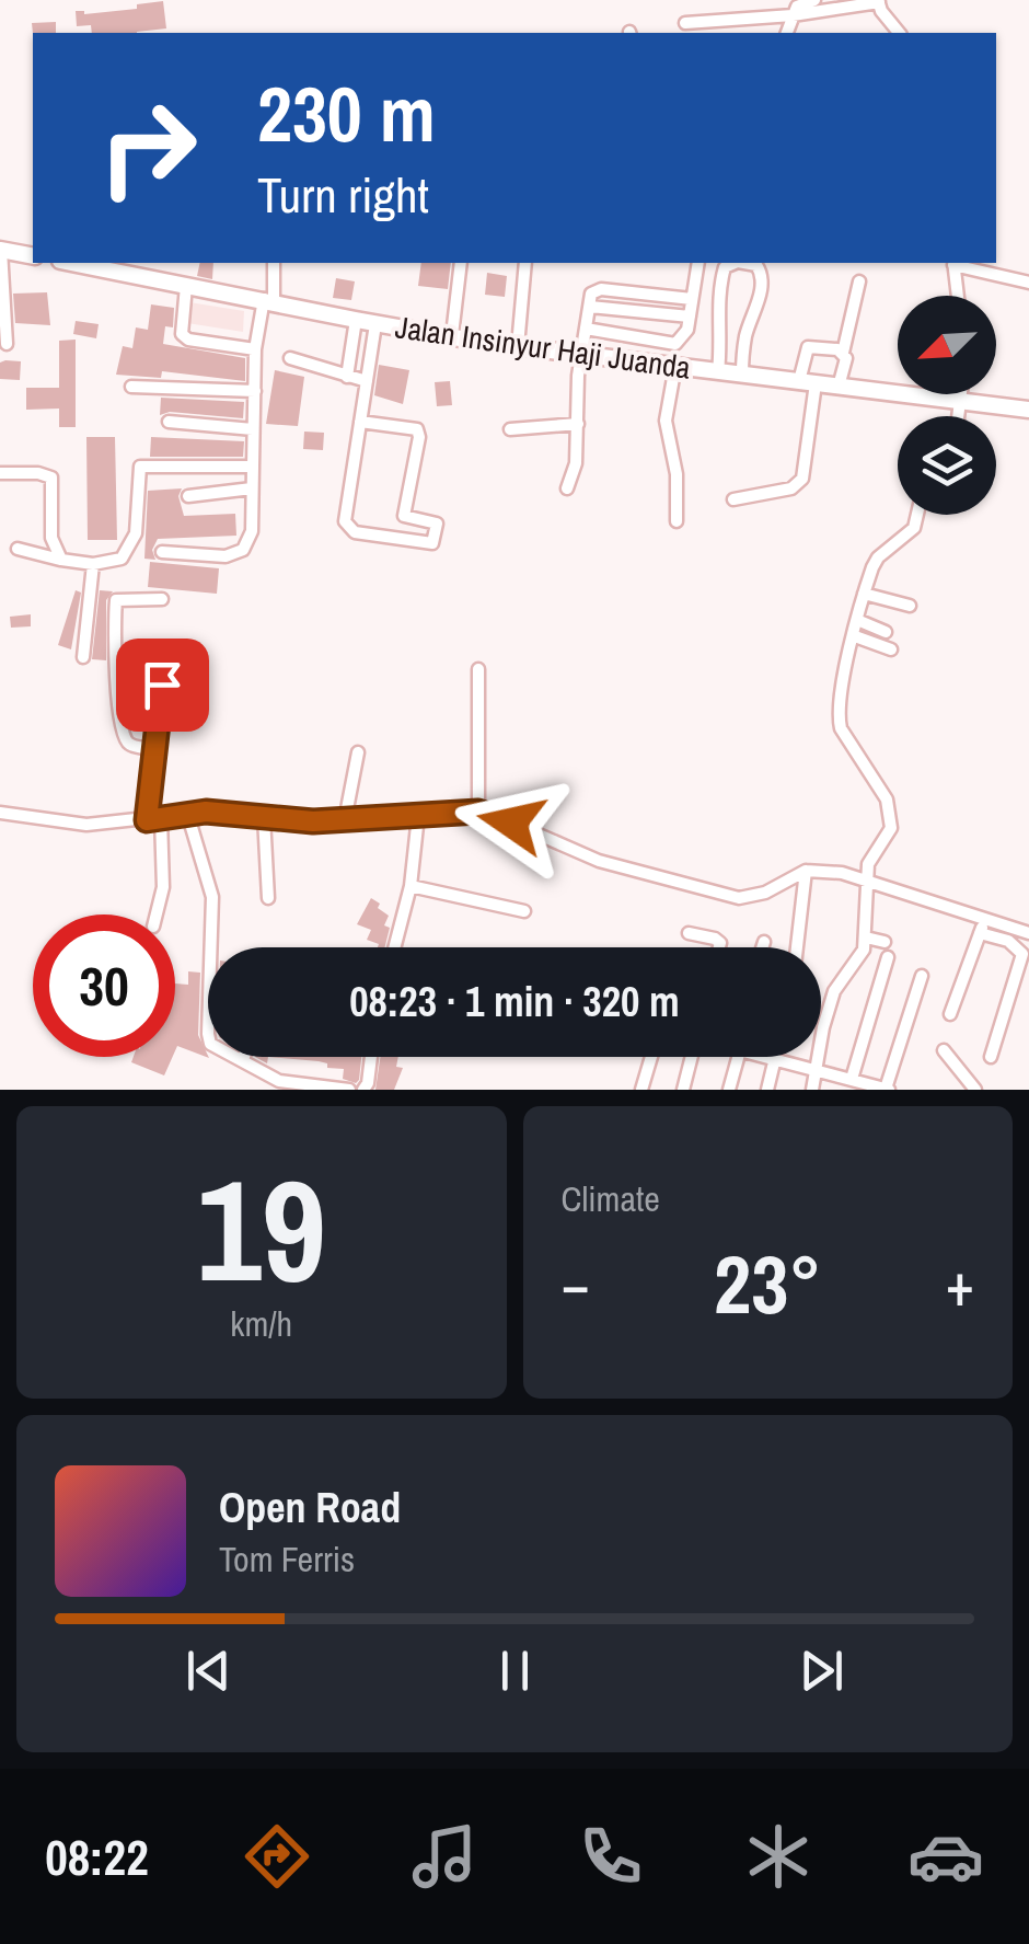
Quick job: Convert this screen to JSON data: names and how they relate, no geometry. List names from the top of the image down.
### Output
{
  "streets": {
    "main road": ["Jalan Insinyur Haji Juanda"]
  },
  "north": "bottom left",
  "page": {
    "turn": ["230 m", "Turn right"],
    "limit": "30",
    "trip": "08:23 · 1 min · 320 m",
    "tile": [
      ["19", "km/h"],
      "Climate"
    ],
    "heat": ["−", "23°", "+"],
    "song": ["Open Road", "Tom Ferris"],
    "tabs": "08:22"
  }
}
